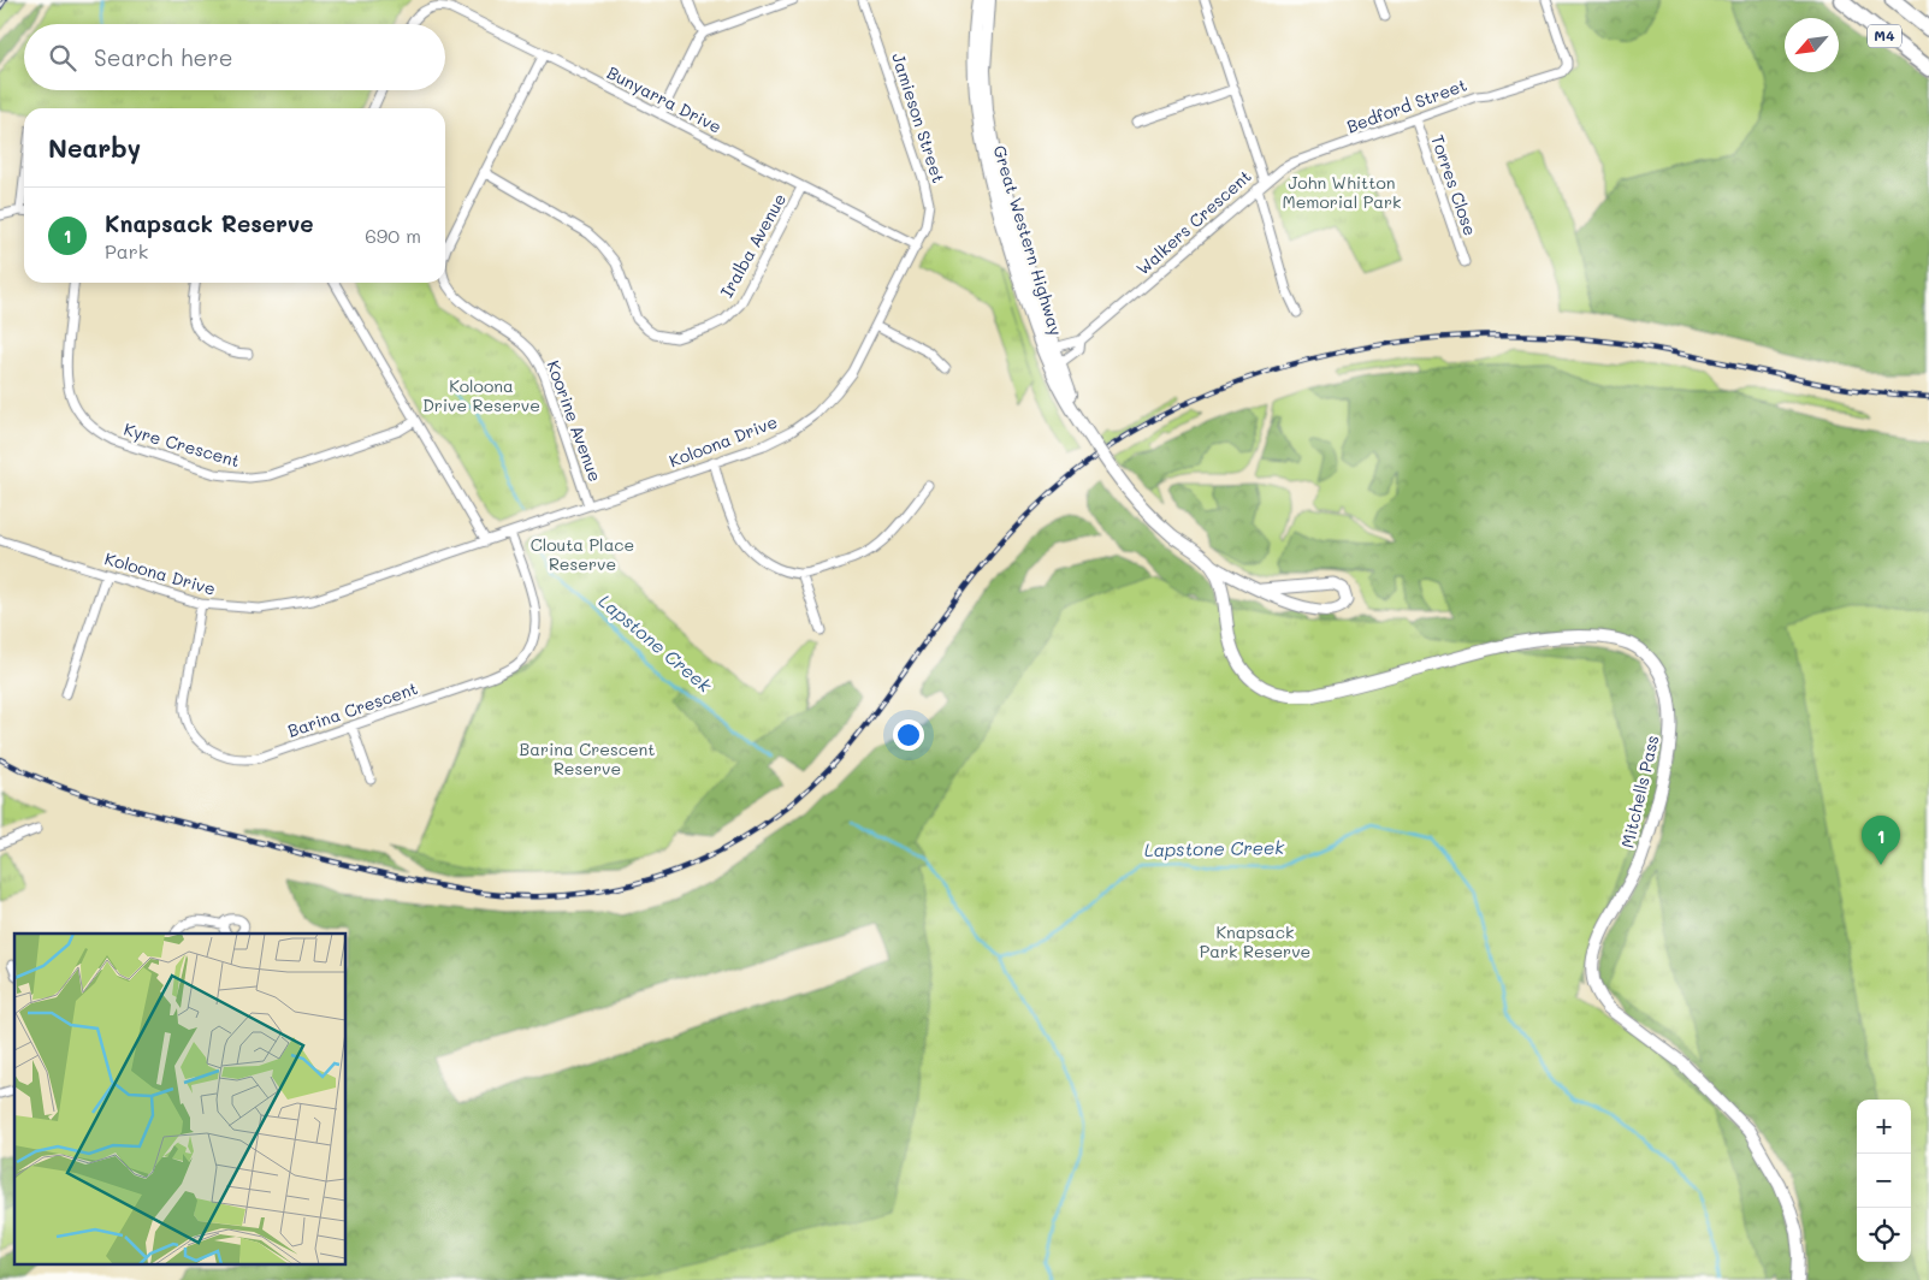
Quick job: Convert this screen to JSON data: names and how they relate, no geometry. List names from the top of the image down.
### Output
{
  "streets": {
    "highway": ["M4"],
    "main road": ["Great Western Highway", "Mitchells Pass"],
    "street": [
      "Bunyarra Drive",
      "Bedford Street",
      "Jamieson Street",
      "Torres Close",
      "Walkers Crescent",
      "Iralba Avenue",
      "Koorine Avenue",
      "Koloona Drive",
      "Kyre Crescent",
      "Barina Crescent"
    ]
  },
  "crossings": [
    ["Bunyarra Drive", "Jamieson Street"],
    ["Bunyarra Drive", "Iralba Avenue"],
    ["Bunyarra Drive", "Koorine Avenue"],
    ["Bunyarra Drive", "Koloona Drive"],
    ["Bedford Street", "Torres Close"],
    ["Bedford Street", "Walkers Crescent"],
    ["Jamieson Street", "Koloona Drive"],
    ["Walkers Crescent", "Great Western Highway"],
    ["Great Western Highway", "Mitchells Pass"],
    ["Iralba Avenue", "Koorine Avenue"],
    ["Koorine Avenue", "Koloona Drive"],
    ["Koloona Drive", "Barina Crescent"]
  ],
  "water": ["Lapstone Creek"],
  "parks": [
    "John Whitton Memorial Park",
    "Koloona Drive Reserve",
    "Clouta Place Reserve",
    "Barina Crescent Reserve",
    "Knapsack Park Reserve"
  ],
  "north": "bottom left",
  "page": {
    "search": "Search here",
    "heading": "Nearby",
    "list": [
      {
        "mark": "1",
        "name": "Knapsack Reserve",
        "note": "Park",
        "value": "690 m"
      }
    ],
    "pins": "1",
    "map_buttons": ["+", "−"]
  }
}
